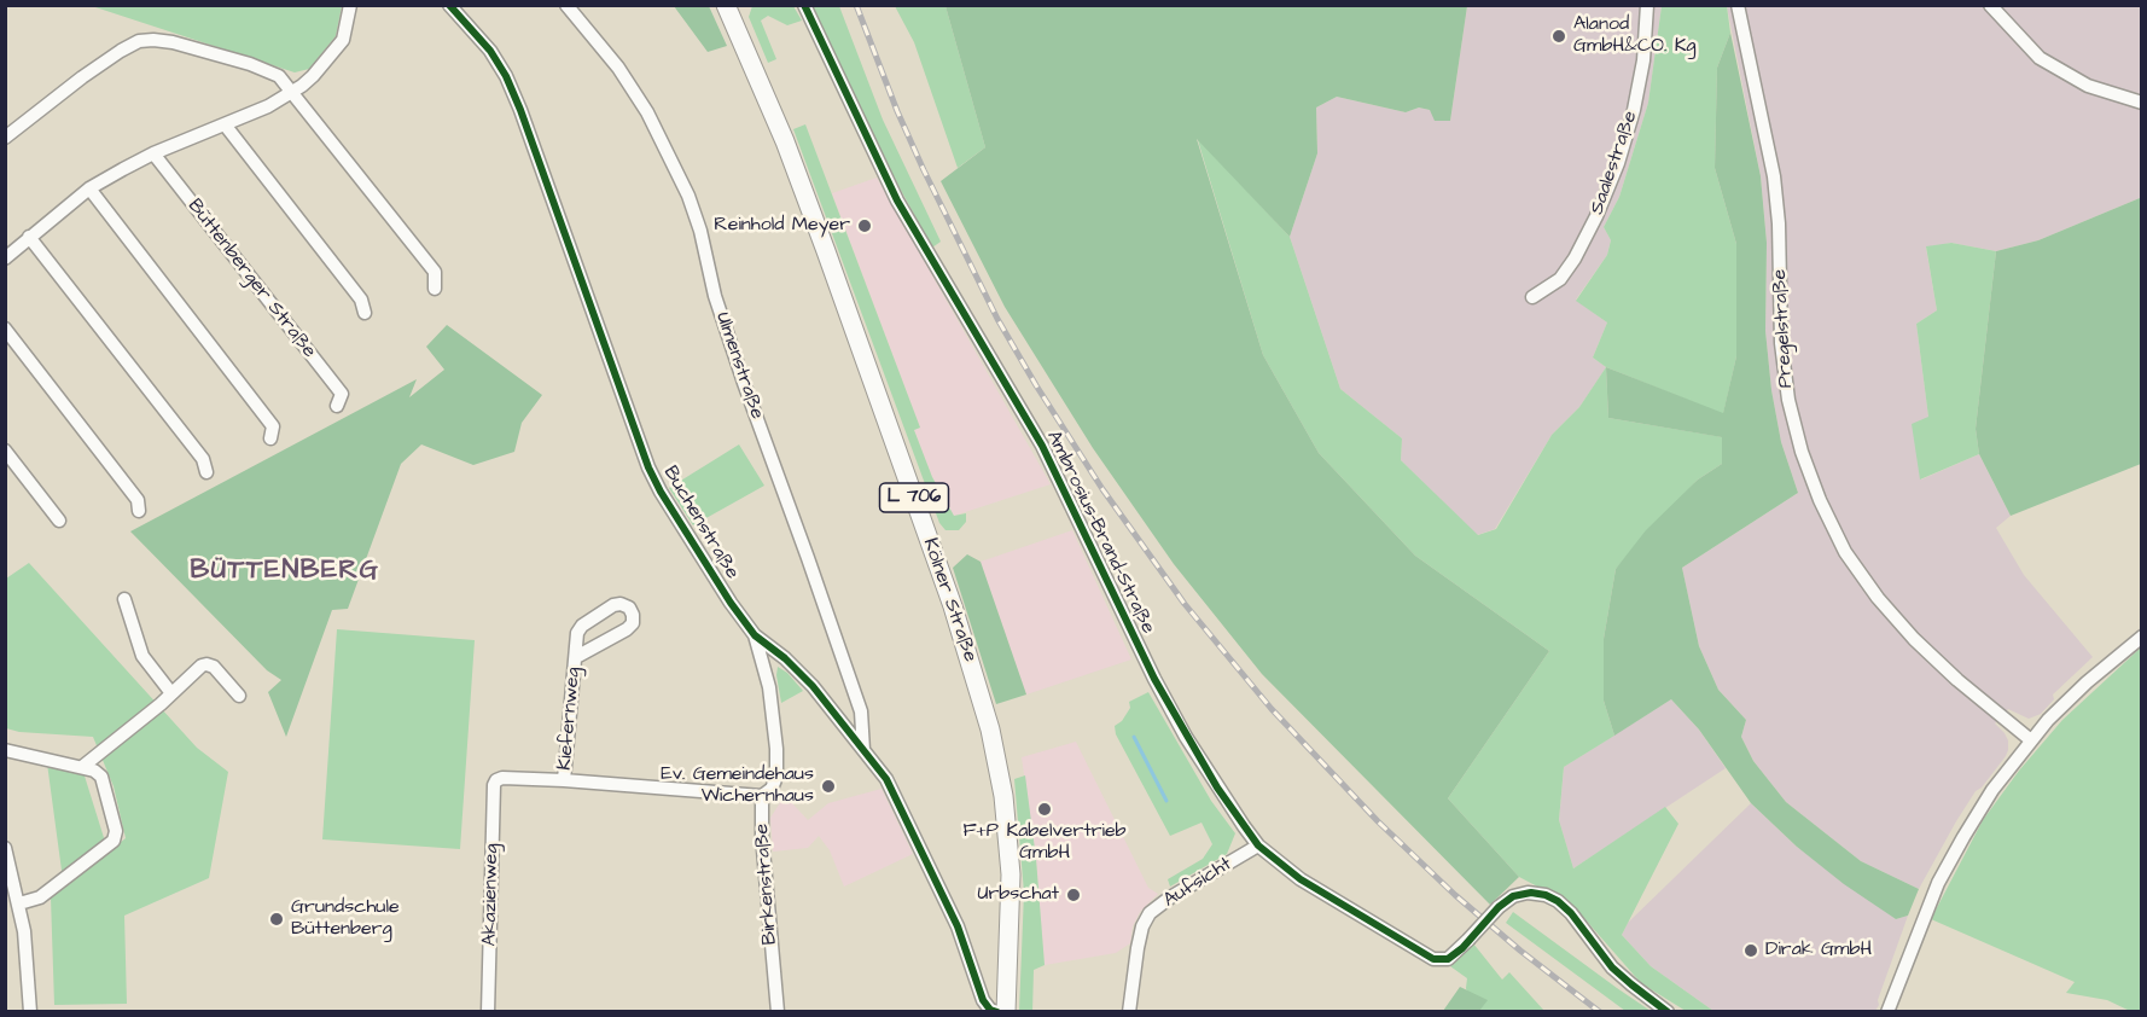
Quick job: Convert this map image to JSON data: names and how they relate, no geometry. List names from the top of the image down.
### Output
{
  "streets": {
    "main road": ["L 706", "Kölner Straße"],
    "street": [
      "Saalestraße",
      "Büttenberger Straße",
      "Pregelstraße",
      "Ulmenstraße",
      "Buchenstraße",
      "Ambrosius-Brand-Straße",
      "Kiefernweg",
      "Aufsicht",
      "Birkenstraße",
      "Akazienweg"
    ]
  },
  "crossings": [
    ["Ulmenstraße", "Buchenstraße"],
    ["Buchenstraße", "Birkenstraße"],
    ["Ambrosius-Brand-Straße", "Aufsicht"],
    ["Kiefernweg", "Akazienweg"]
  ],
  "districts": ["BÜTTENBERG"],
  "places": [
    "Alanod GmbH&CO. Kg",
    "Reinhold Meyer",
    "Ev. Gemeindehaus Wichernhaus",
    "F+P Kabelvertrieb GmbH",
    "Urbschat",
    "Grundschule Büttenberg",
    "Dirak GmbH"
  ]
}
